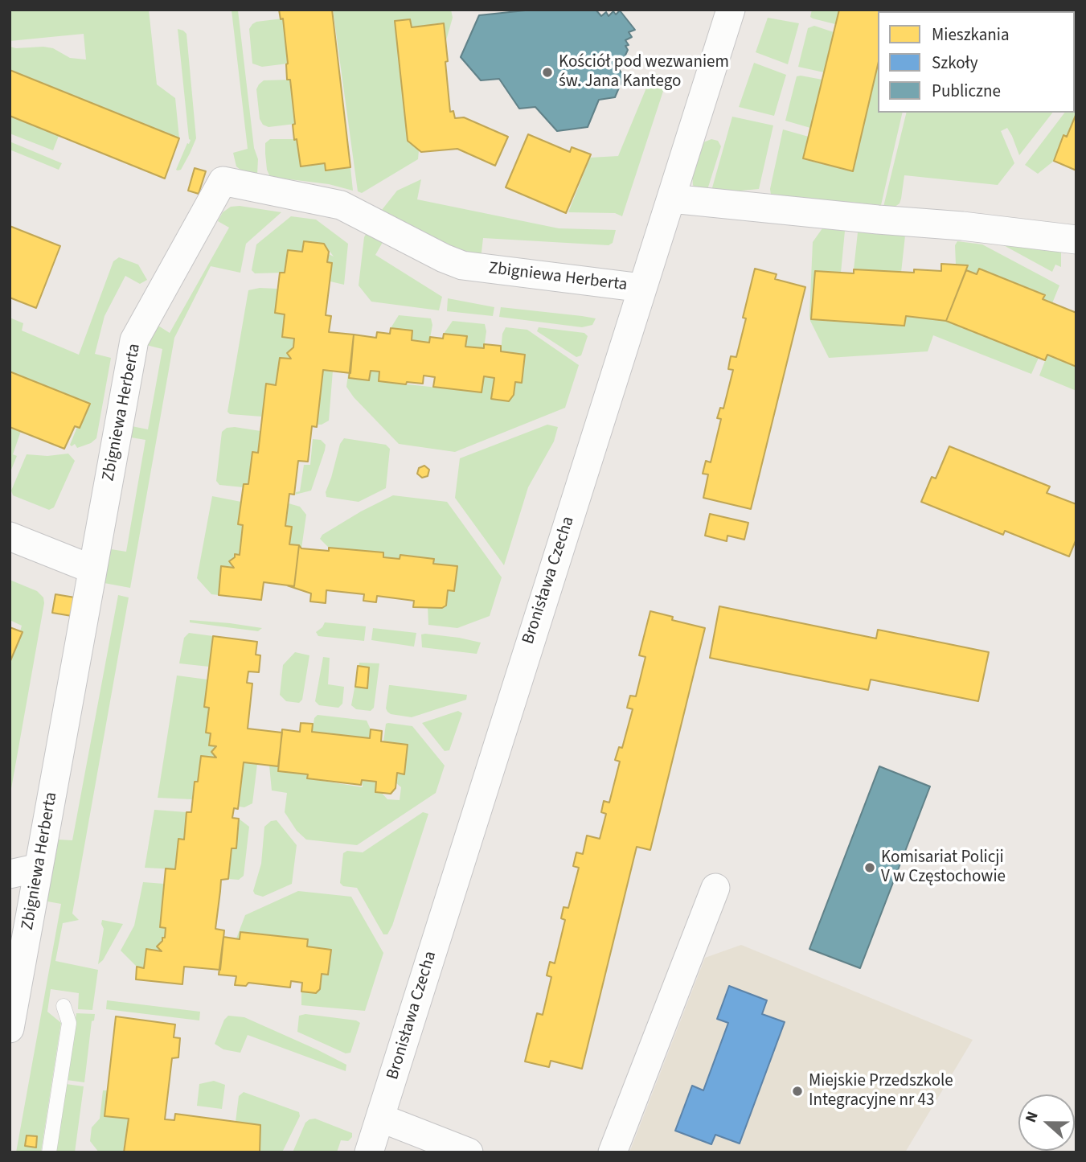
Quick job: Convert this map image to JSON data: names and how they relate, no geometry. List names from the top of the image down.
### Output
{
  "streets": {
    "street": ["Zbigniewa Herberta", "Bronisława Czecha"]
  },
  "crossings": [
    ["Zbigniewa Herberta", "Bronisława Czecha"]
  ],
  "places": ["Kościół pod wezwaniem św. Jana Kantego", "Komisariat Policji V w Częstochowie", "Miejskie Przedszkole Integracyjne nr 43"],
  "legend": ["Mieszkania", "Szkoły", "Publiczne"],
  "north": "left"
}
